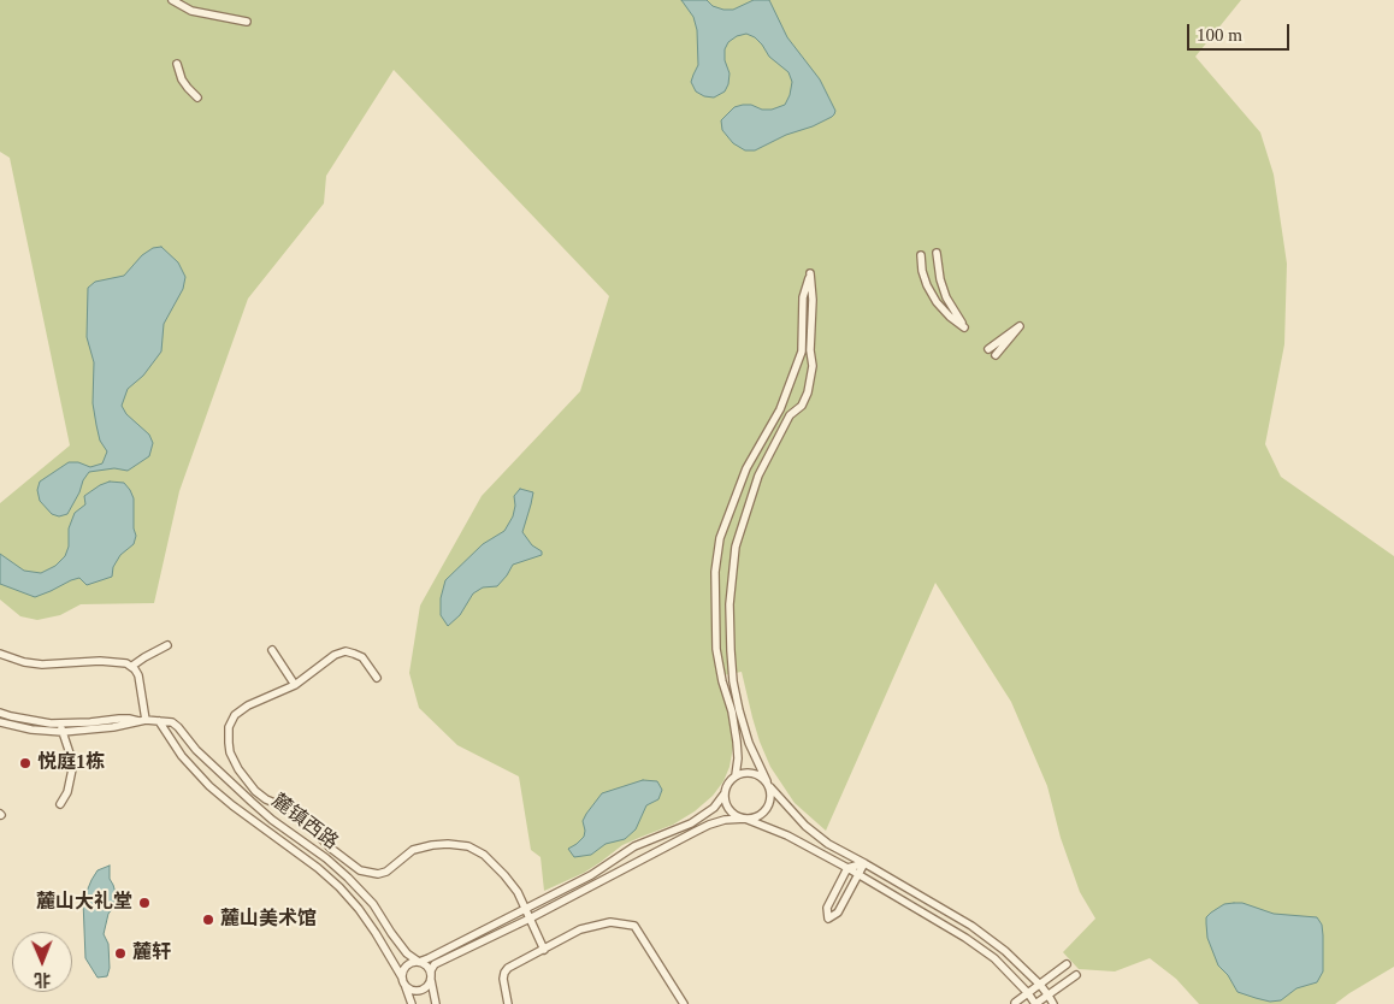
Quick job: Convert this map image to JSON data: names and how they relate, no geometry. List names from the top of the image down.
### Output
{
  "streets": {
    "street": ["麓镇西路"]
  },
  "places": [
    "悦庭1栋",
    "麓山大礼堂",
    "麓山美术馆",
    "麓轩"
  ],
  "scale_bar": "100 m",
  "north": "bottom"
}
